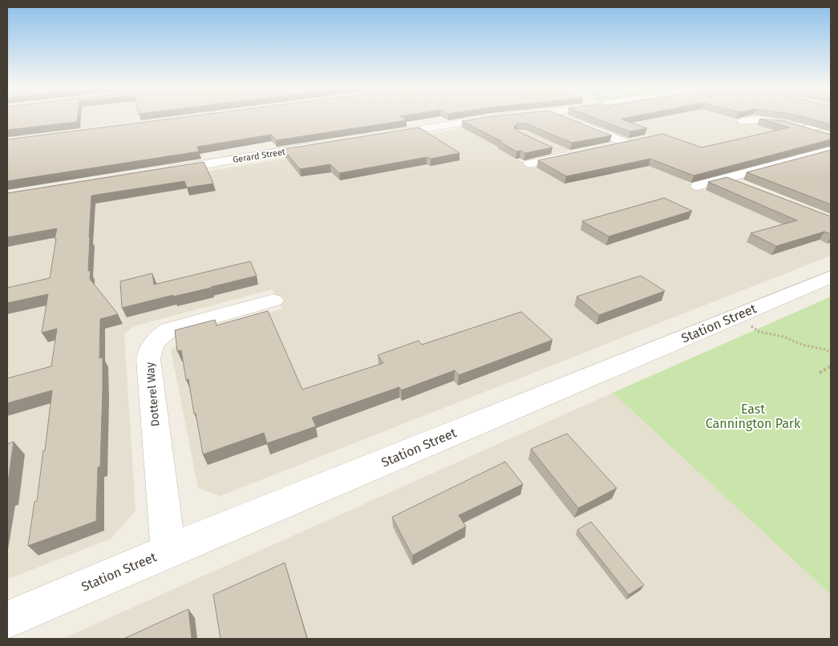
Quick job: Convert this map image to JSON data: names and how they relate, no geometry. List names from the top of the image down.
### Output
{
  "streets": {
    "street": ["Gerard Street", "Station Street", "Dotterel Way"]
  },
  "crossings": [
    ["Station Street", "Dotterel Way"]
  ],
  "parks": ["East Cannington Park"]
}
